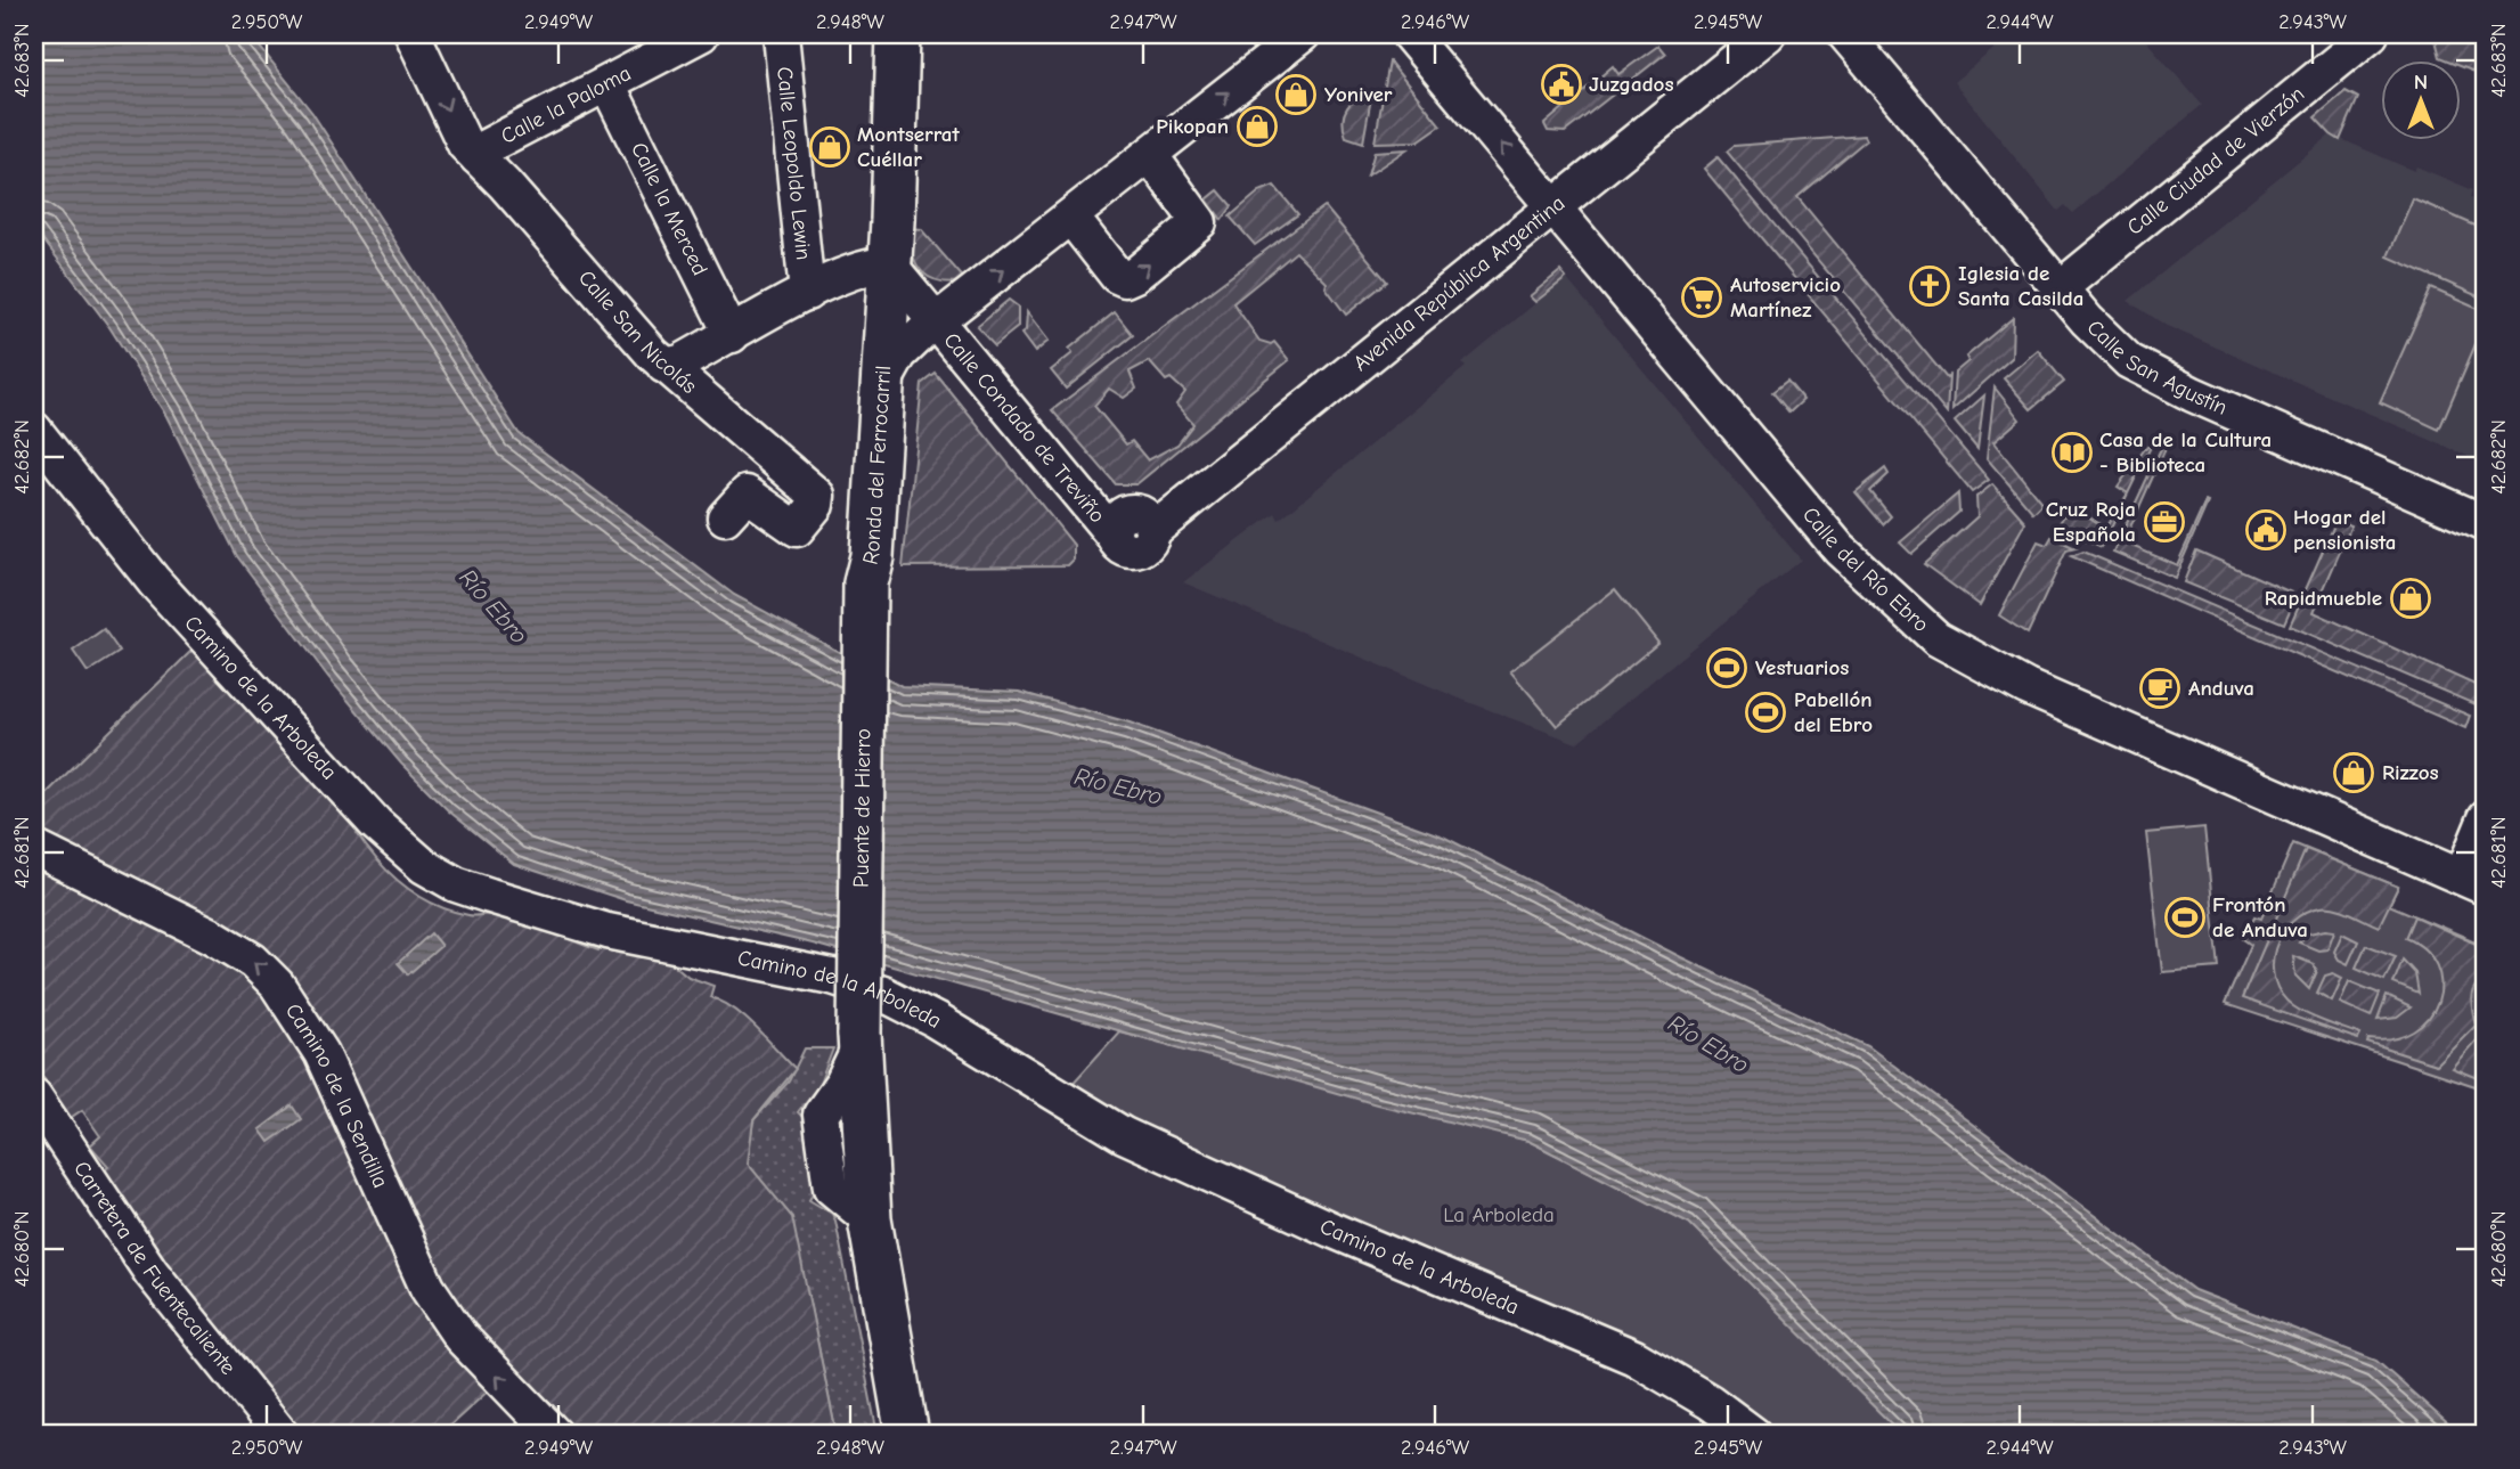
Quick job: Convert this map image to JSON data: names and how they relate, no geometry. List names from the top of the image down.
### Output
{
  "streets": {
    "main road": ["Ronda del Ferrocarril", "Puente de Hierro"],
    "street": [
      "Calle la Paloma",
      "Calle Ciudad de Vierzón",
      "Calle Leopoldo Lewin",
      "Calle la Merced",
      "Avenida República Argentina",
      "Calle San Nicolás",
      "Calle San Agustín",
      "Calle Condado de Treviño",
      "Calle del Río Ebro",
      "Camino de la Arboleda",
      "Camino de la Sendilla",
      "Carretera de Fuentecaliente"
    ]
  },
  "crossings": [
    ["Calle la Paloma", "Calle la Merced"],
    ["Calle la Paloma", "Calle San Nicolás"],
    ["Calle Ciudad de Vierzón", "Calle San Agustín"],
    ["Calle Leopoldo Lewin", "Calle la Merced"],
    ["Calle Leopoldo Lewin", "Calle San Nicolás"],
    ["Calle Leopoldo Lewin", "Calle Condado de Treviño"],
    ["Calle Leopoldo Lewin", "Ronda del Ferrocarril"],
    ["Avenida República Argentina", "Calle Condado de Treviño"],
    ["Avenida República Argentina", "Calle del Río Ebro"],
    ["Calle Condado de Treviño", "Ronda del Ferrocarril"],
    ["Ronda del Ferrocarril", "Puente de Hierro"]
  ],
  "one_way": ["Calle Condado de Treviño", "Camino de la Sendilla"],
  "water": ["Río Ebro"],
  "parks": ["La Arboleda"],
  "places": {
    "public building": ["Juzgados", "Hogar del pensionista"],
    "shop": [
      "Yoniver",
      "Pikopan",
      "Montserrat Cuéllar",
      "Rapidmueble",
      "Rizzos"
    ],
    "church": ["Iglesia de Santa Casilda"],
    "supermarket": ["Autoservicio Martínez"],
    "library": ["Casa de la Cultura - Biblioteca"],
    "office": ["Cruz Roja Española"],
    "sports": ["Vestuarios", "Pabellón del Ebro", "Frontón de Anduva"],
    "cafe": ["Anduva"]
  },
  "north": "top",
  "coordinates": [
    "2.950°W",
    "2.949°W",
    "2.948°W",
    "2.947°W",
    "2.946°W",
    "2.945°W",
    "2.944°W",
    "2.943°W",
    "42.683°N",
    "42.682°N",
    "42.681°N",
    "42.680°N"
  ]
}
